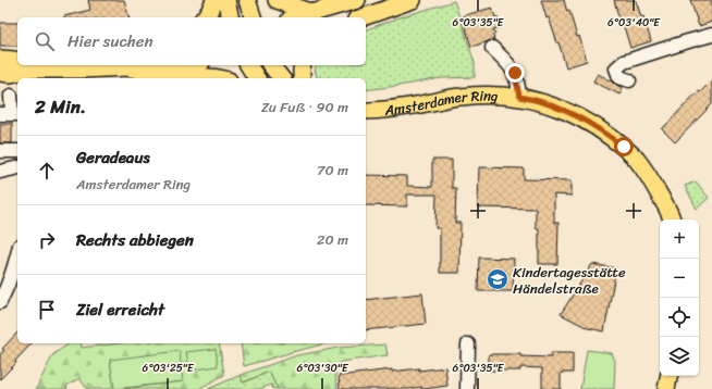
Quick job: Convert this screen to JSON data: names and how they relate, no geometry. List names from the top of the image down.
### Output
{
  "streets": {
    "main road": ["Amsterdamer Ring"]
  },
  "places": {
    "school or university": ["Kindertagesstätte Händelstraße"]
  },
  "page": {
    "search": "Hier suchen",
    "heading": ["2 Min.", "Zu Fuß · 90 m"],
    "list": [
      ["Geradeaus", "Amsterdamer Ring", "70 m"],
      ["Rechts abbiegen", "20 m"],
      "Ziel erreicht"
    ],
    "map_buttons": ["+", "−"]
  },
  "coordinates": [
    "6°03'35\"E",
    "6°03'40\"E",
    "6°03'25\"E",
    "6°03'30\"E"
  ]
}
